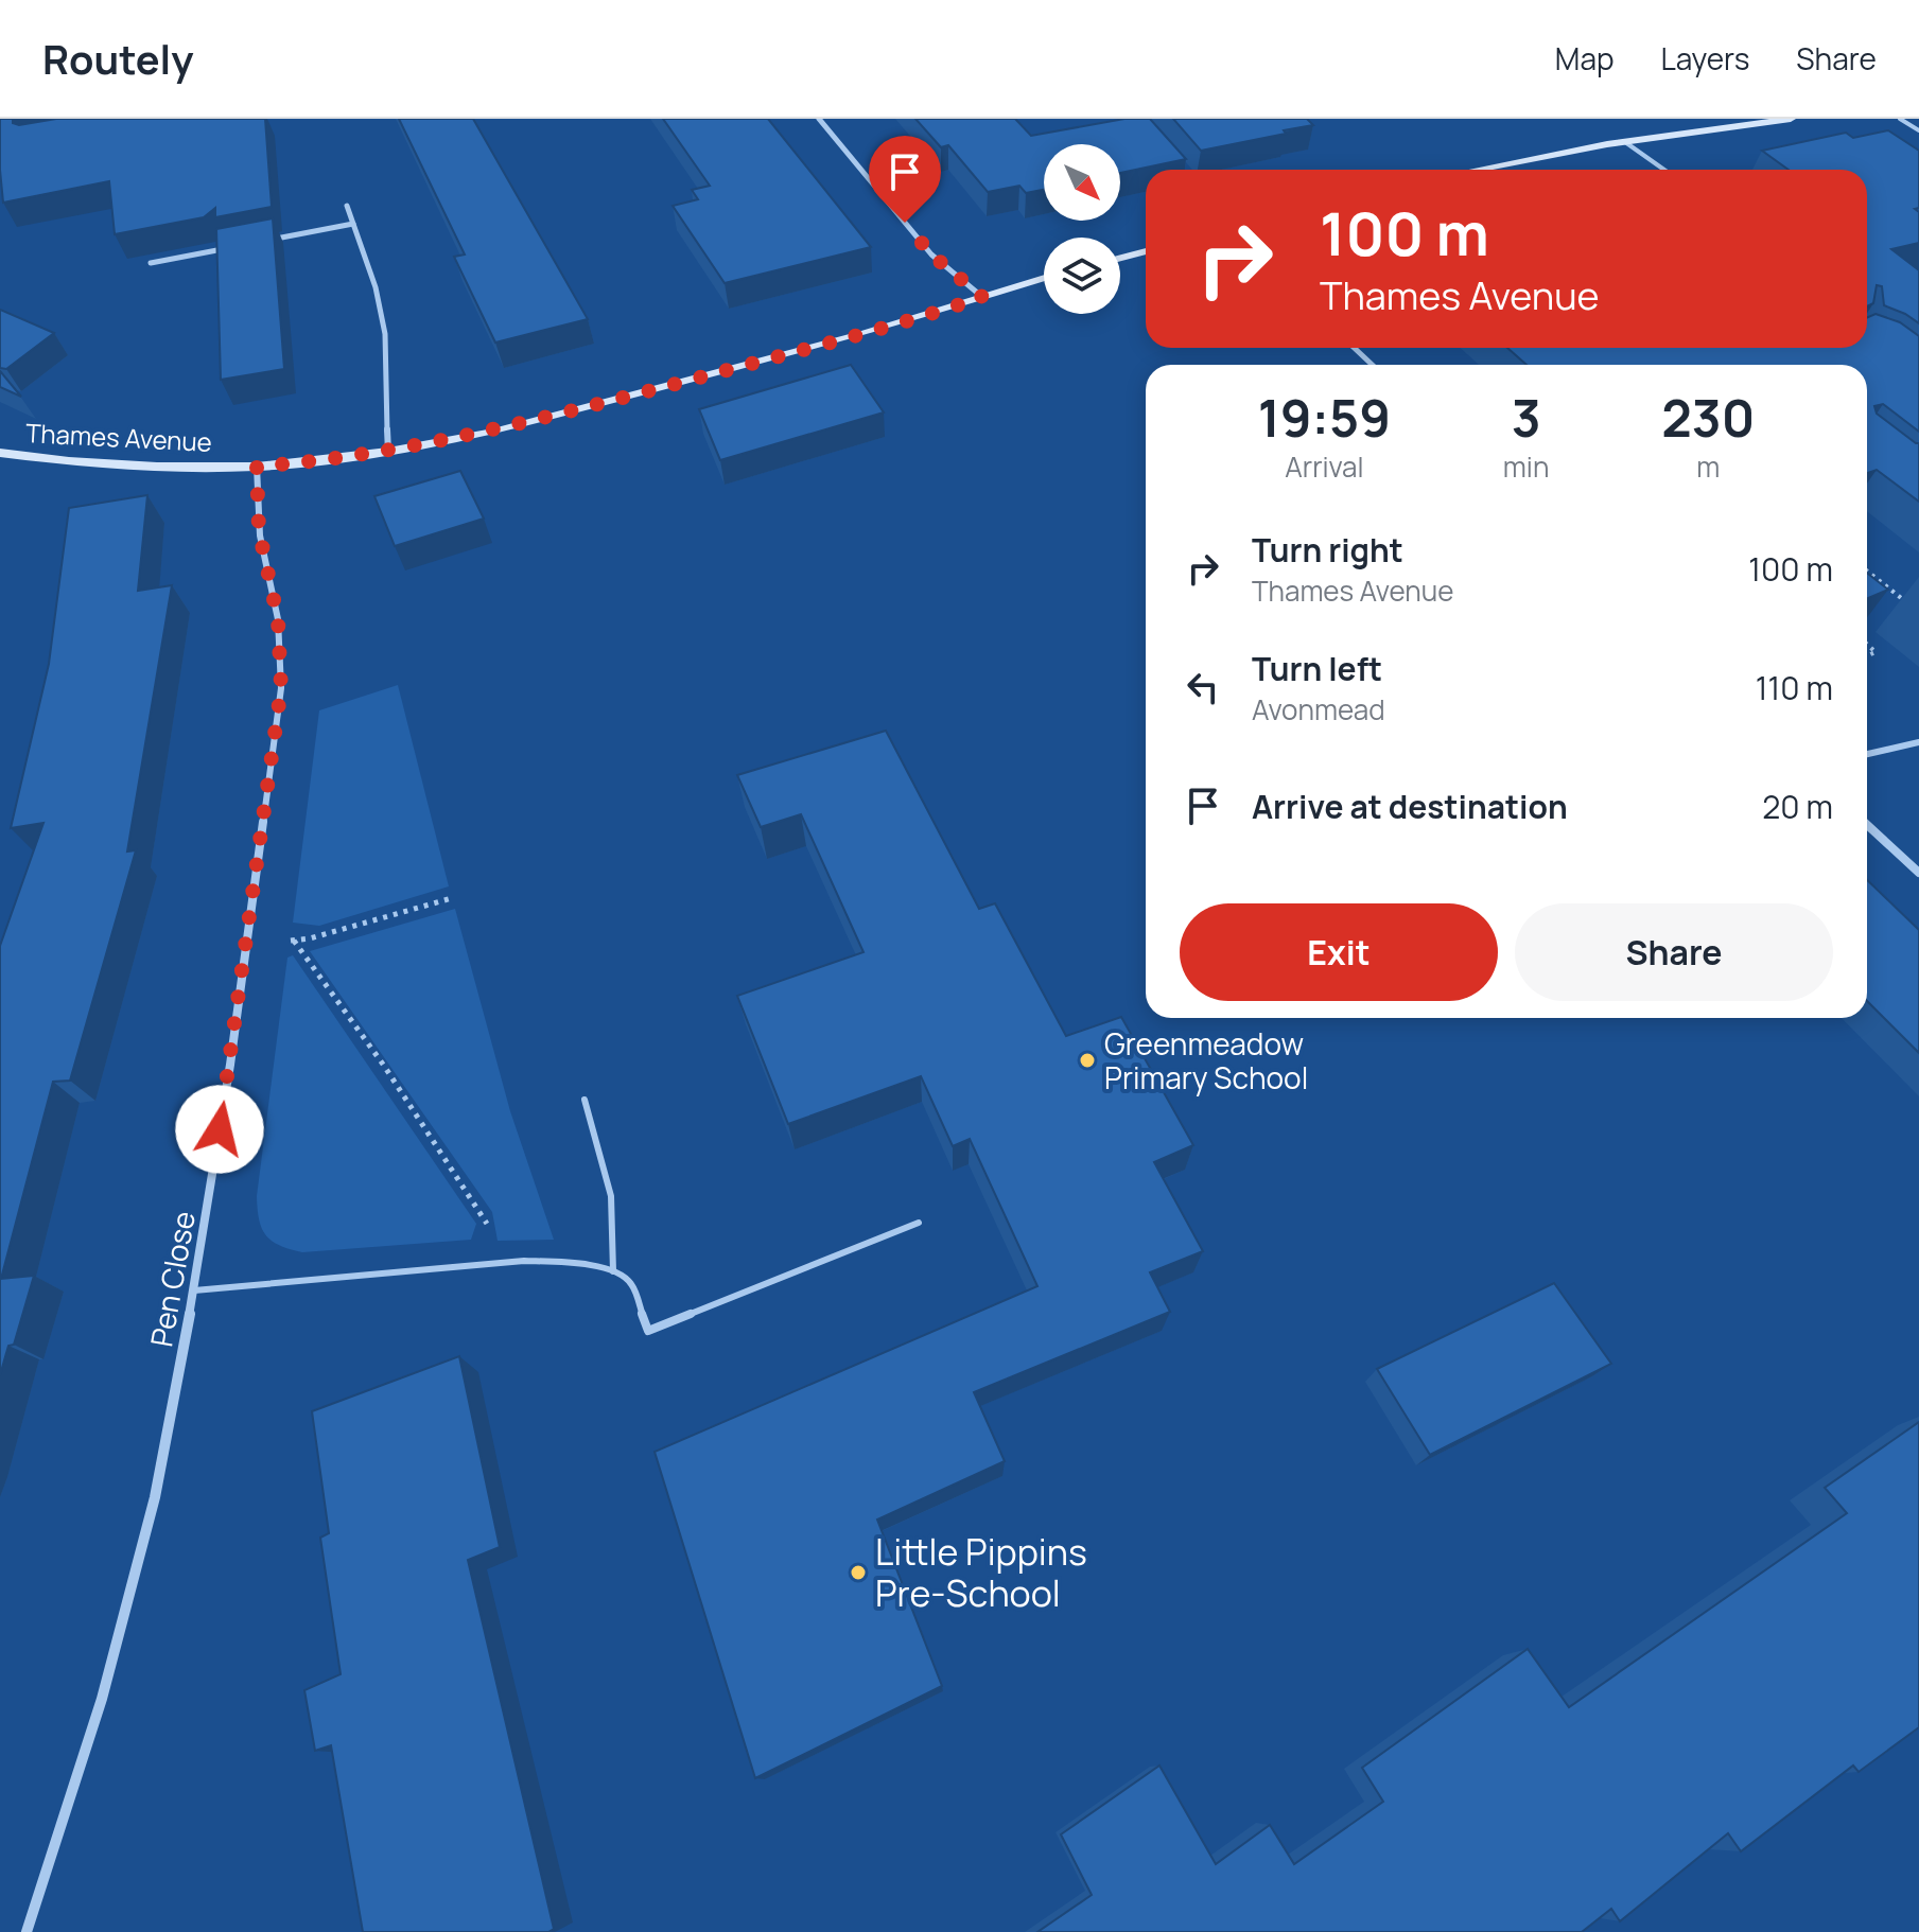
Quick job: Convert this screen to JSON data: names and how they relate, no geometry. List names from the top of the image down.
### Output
{
  "streets": {
    "street": ["Thames Avenue", "Pen Close"]
  },
  "crossings": [
    ["Thames Avenue", "Pen Close"]
  ],
  "places": ["Greenmeadow Primary School", "Little Pippins Pre-School"],
  "north": "bottom right",
  "page": {
    "header": "Routely",
    "nav": ["Map", "Layers", "Share"],
    "turn": ["100 m", "Thames Avenue"],
    "eta": [
      "19:59",
      "Arrival",
      "3",
      "min",
      "230",
      "m"
    ],
    "list": [
      {
        "name": "Turn right",
        "note": "Thames Avenue",
        "value": "100 m"
      },
      {
        "name": "Turn left",
        "note": "Avonmead",
        "value": "110 m"
      },
      {
        "name": "Arrive at destination",
        "value": "20 m"
      }
    ],
    "buttons": ["Exit", "Share"]
  }
}
